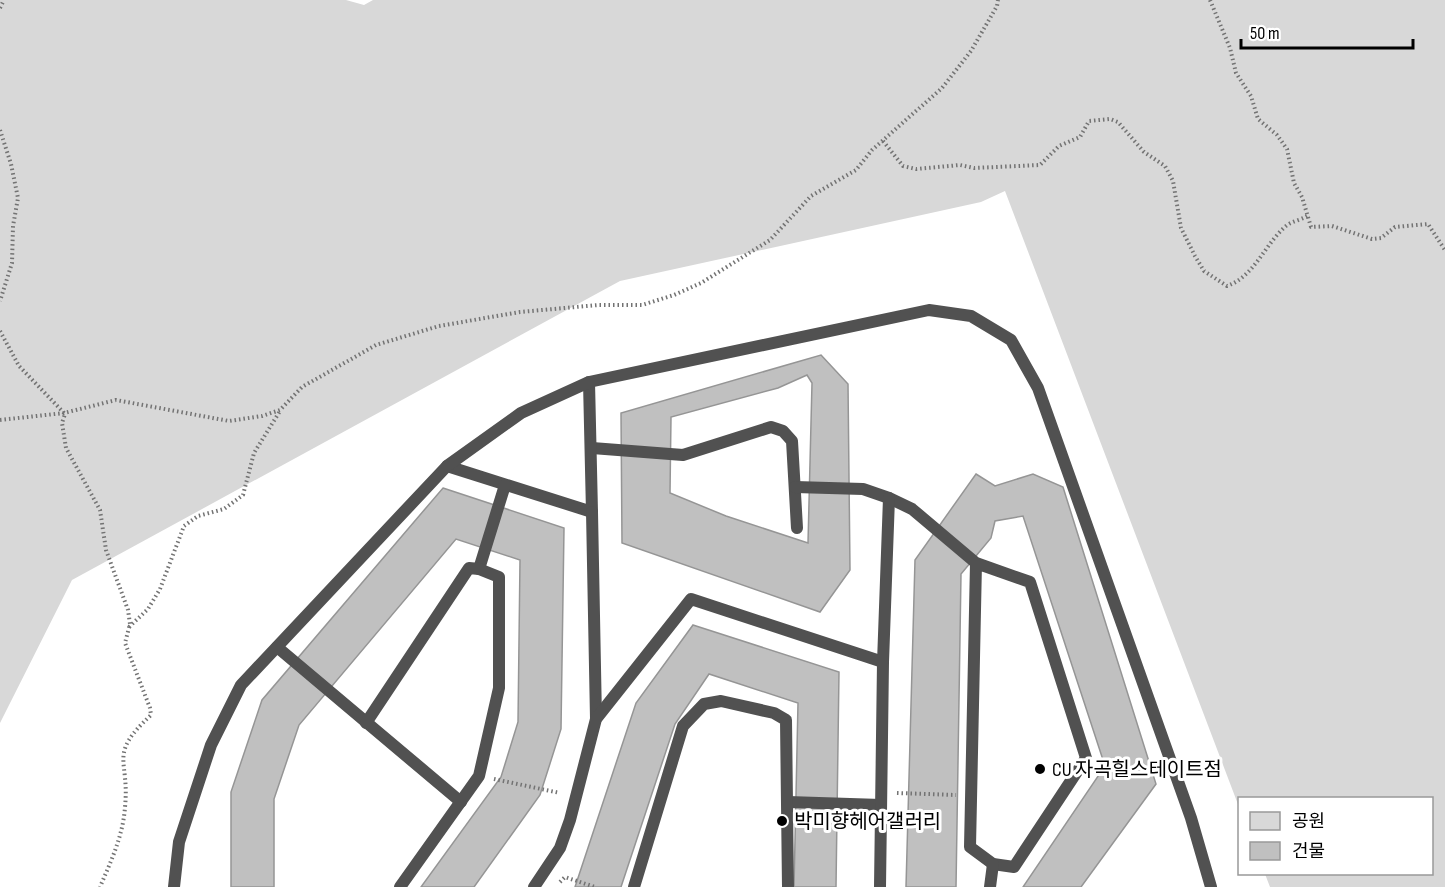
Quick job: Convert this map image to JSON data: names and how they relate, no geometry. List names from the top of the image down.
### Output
{
  "places": ["CU 자곡힐스테이트점", "박미향헤어갤러리"],
  "legend": ["공원", "건물"],
  "scale_bar": "50 m"
}
